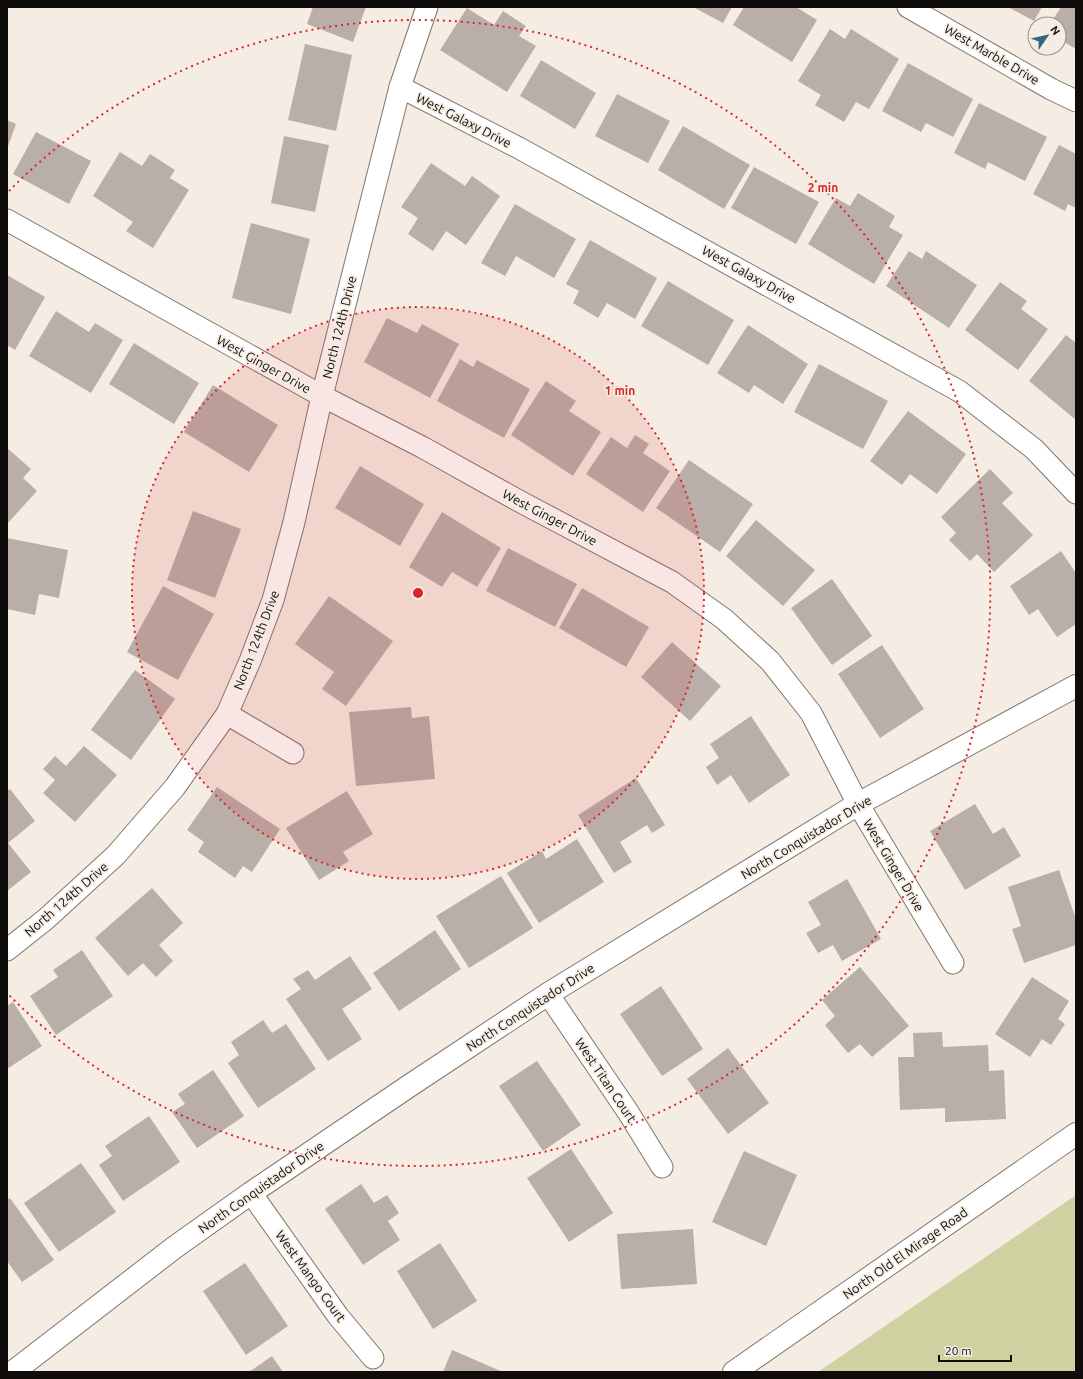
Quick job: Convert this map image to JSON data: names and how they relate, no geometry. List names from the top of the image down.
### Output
{
  "streets": {
    "street": [
      "West Marble Drive",
      "West Galaxy Drive",
      "North 124th Drive",
      "West Ginger Drive",
      "North Conquistador Drive",
      "West Titan Court",
      "North Old El Mirage Road",
      "West Mango Court"
    ]
  },
  "crossings": [
    ["West Galaxy Drive", "North 124th Drive"],
    ["North 124th Drive", "West Ginger Drive"],
    ["West Ginger Drive", "North Conquistador Drive"],
    ["North Conquistador Drive", "West Titan Court"],
    ["North Conquistador Drive", "West Mango Court"]
  ],
  "scale_bar": "20 m",
  "north": "top right",
  "rings": ["2 min", "1 min"]
}
